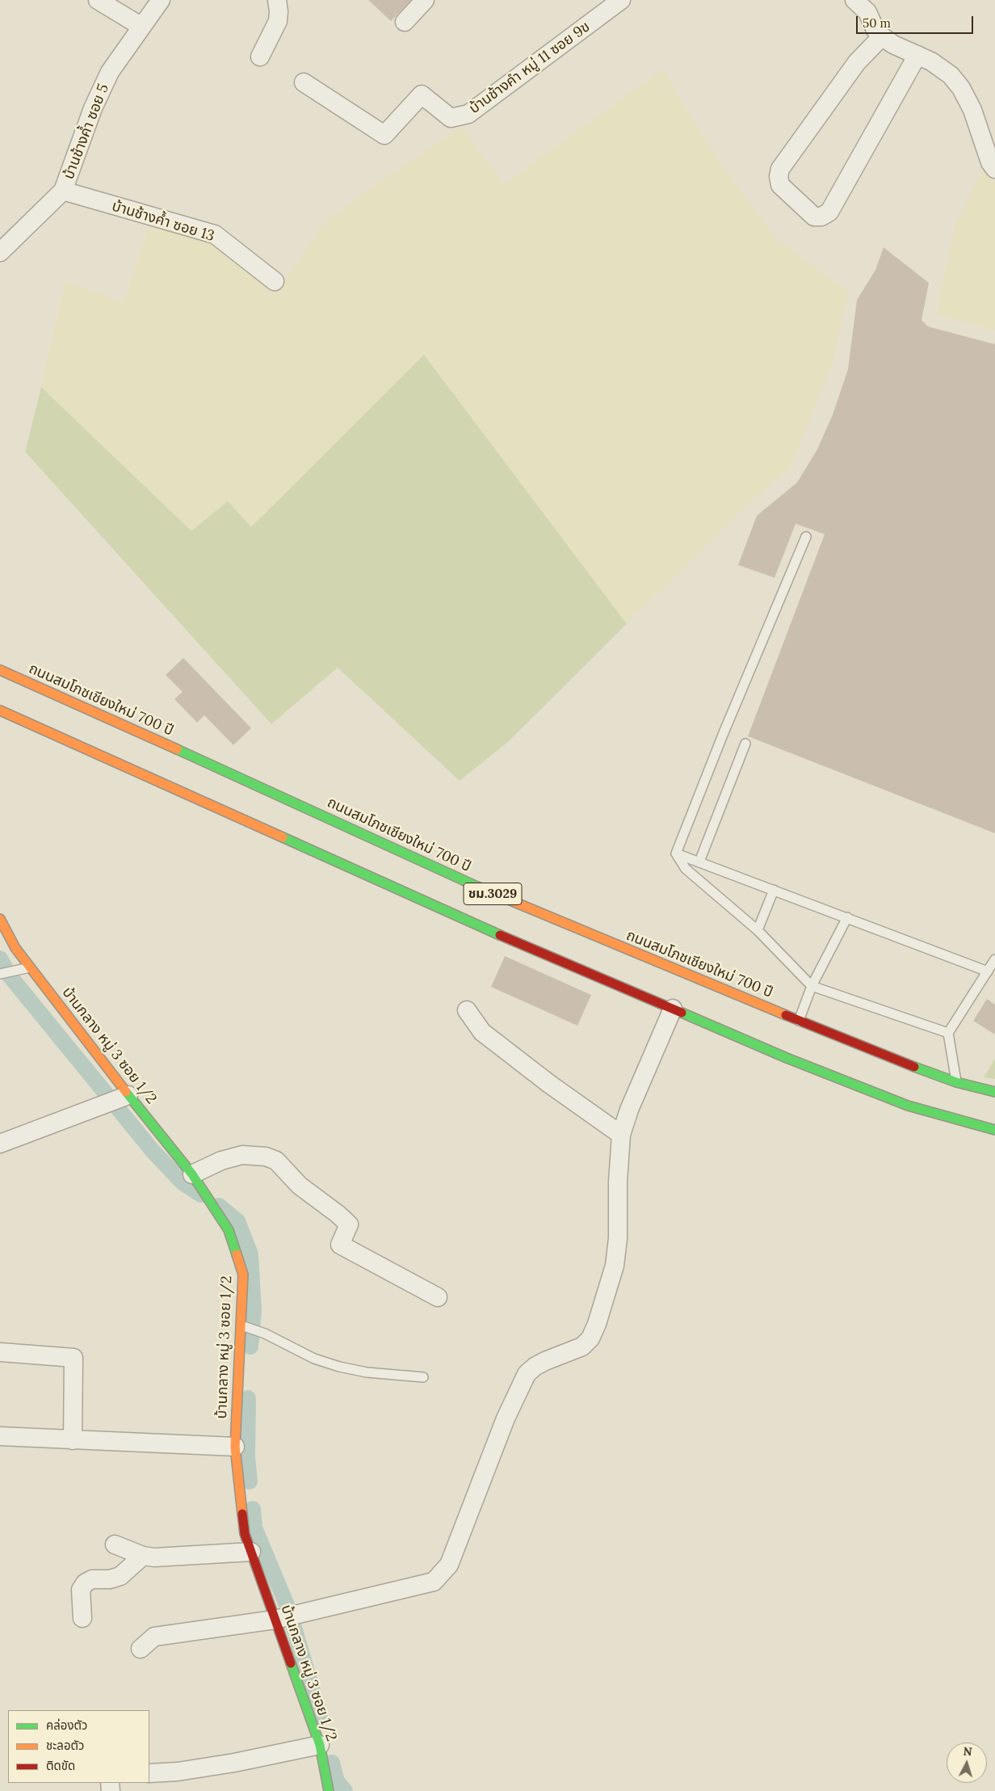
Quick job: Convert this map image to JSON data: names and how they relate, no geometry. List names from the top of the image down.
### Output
{
  "streets": {
    "main road": ["ถนนสมโภชเชียงใหม่ 700 ปี", "ชม.3029", "บ้านกลาง หมู่ 3 ซอย 1/2"],
    "street": ["บ้านช้างคำ หมู่ 11 ซอย 9ข", "บ้านช้างค้ำ ซอย 5", "บ้านช้างค้ำ ซอย 13"]
  },
  "crossings": [
    ["บ้านช้างค้ำ ซอย 5", "บ้านช้างค้ำ ซอย 13"]
  ],
  "legend": ["คล่องตัว", "ชะลอตัว", "ติดขัด"],
  "scale_bar": "50 m",
  "north": "top"
}
